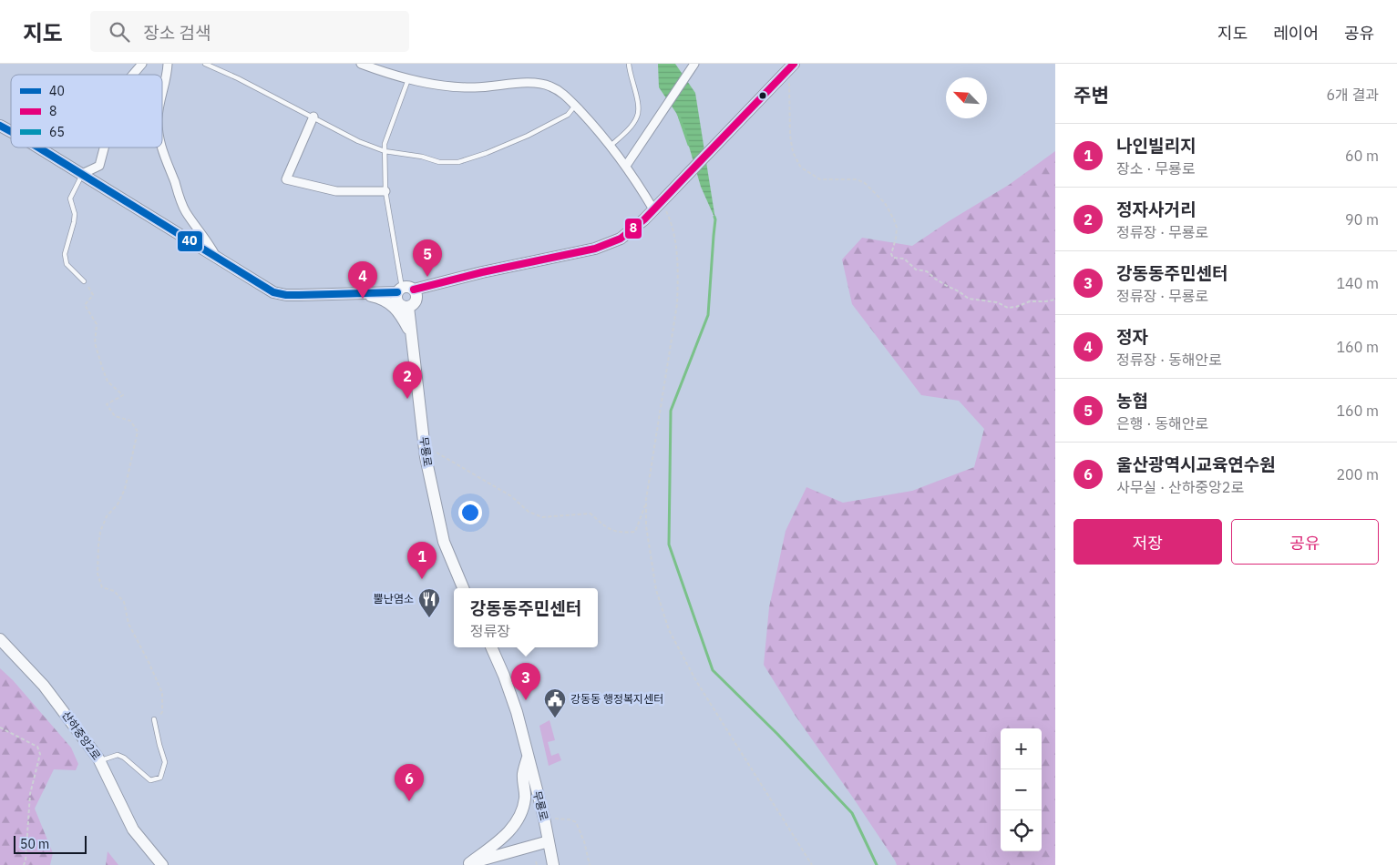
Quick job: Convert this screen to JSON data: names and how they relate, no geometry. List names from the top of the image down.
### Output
{
  "streets": {
    "main road": ["무룡로", "산하중앙2로"]
  },
  "places": {
    "restaurant": ["뿔난염소"],
    "public building": ["강동동 행정복지센터"]
  },
  "lines": ["transit line 8", "transit line 40"],
  "legend": ["40", "8", "65"],
  "scale_bar": "50 m",
  "north": "top left",
  "page": {
    "header": "지도",
    "search": "장소 검색",
    "nav": ["지도", "레이어", "공유"],
    "heading": ["주변", "6개 결과"],
    "list": [
      {
        "mark": "1",
        "name": "나인빌리지",
        "note": "장소 · 무룡로",
        "value": "60 m"
      },
      {
        "mark": "2",
        "name": "정자사거리",
        "note": "정류장 · 무룡로",
        "value": "90 m"
      },
      {
        "mark": "3",
        "name": "강동동주민센터",
        "note": "정류장 · 무룡로",
        "value": "140 m"
      },
      {
        "mark": "4",
        "name": "정자",
        "note": "정류장 · 동해안로",
        "value": "160 m"
      },
      {
        "mark": "5",
        "name": "농협",
        "note": "은행 · 동해안로",
        "value": "160 m"
      },
      {
        "mark": "6",
        "name": "울산광역시교육연수원",
        "note": "사무실 · 산하중앙2로",
        "value": "200 m"
      }
    ],
    "pins": [
      "5",
      "4",
      "2",
      "1",
      "3",
      "6"
    ],
    "buttons": ["저장", "공유"],
    "popup": ["강동동주민센터", "정류장"],
    "map_buttons": ["+", "−"],
    "scale": "50 m"
  }
}
